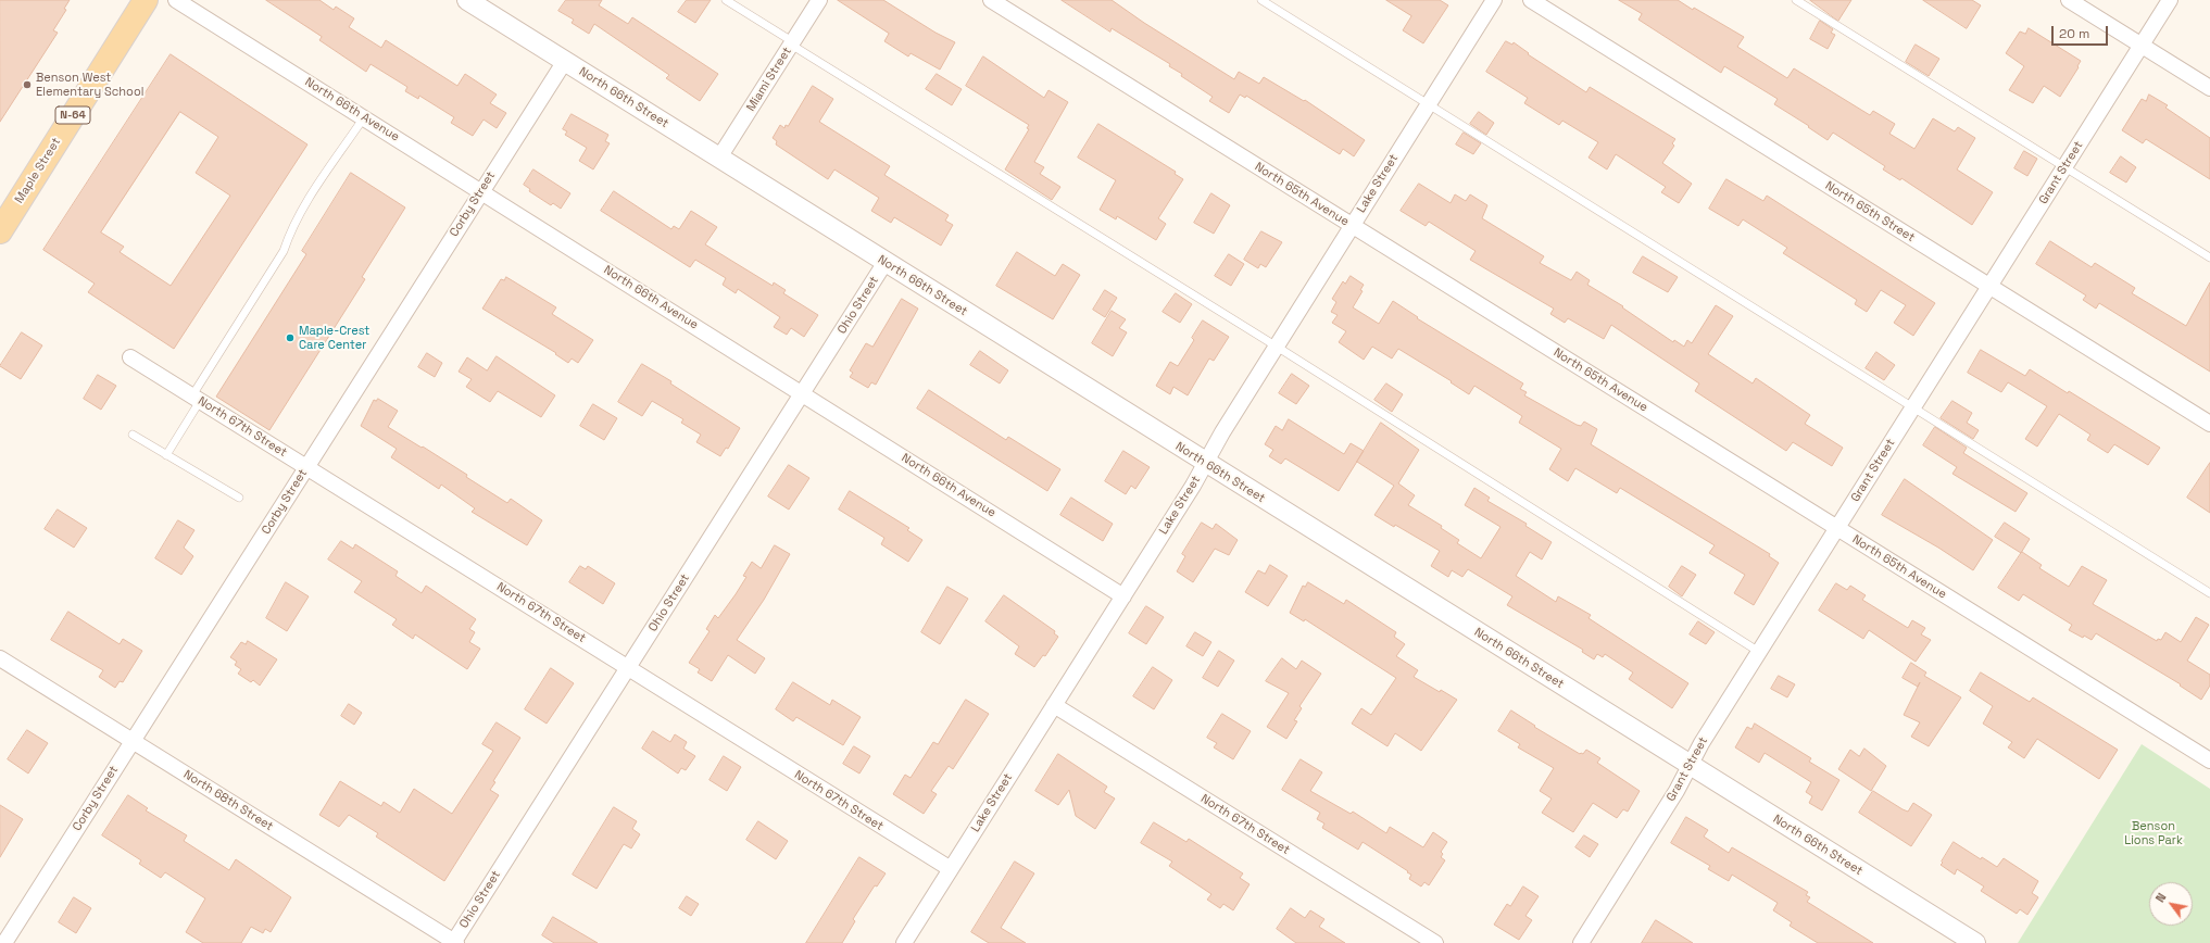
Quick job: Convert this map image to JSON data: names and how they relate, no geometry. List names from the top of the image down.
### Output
{
  "streets": {
    "main road": ["N-64", "Maple Street"],
    "street": [
      "Miami Street",
      "North 66th Street",
      "North 66th Avenue",
      "Grant Street",
      "Lake Street",
      "North 65th Avenue",
      "Corby Street",
      "North 65th Street",
      "Ohio Street",
      "North 67th Street",
      "North 68th Street"
    ]
  },
  "crossings": [
    ["Miami Street", "North 66th Street"],
    ["North 66th Street", "Grant Street"],
    ["North 66th Street", "Lake Street"],
    ["North 66th Street", "Corby Street"],
    ["North 66th Street", "Ohio Street"],
    ["North 66th Avenue", "Lake Street"],
    ["North 66th Avenue", "Corby Street"],
    ["North 66th Avenue", "Ohio Street"],
    ["Grant Street", "North 65th Avenue"],
    ["Grant Street", "North 65th Street"],
    ["Lake Street", "North 65th Avenue"],
    ["Lake Street", "North 67th Street"],
    ["Corby Street", "North 67th Street"],
    ["Corby Street", "North 68th Street"],
    ["Ohio Street", "North 67th Street"],
    ["Ohio Street", "North 68th Street"]
  ],
  "parks": ["Benson Lions Park"],
  "places": ["Benson West Elementary School", "Maple-Crest Care Center"],
  "scale_bar": "20 m",
  "north": "top left"
}
